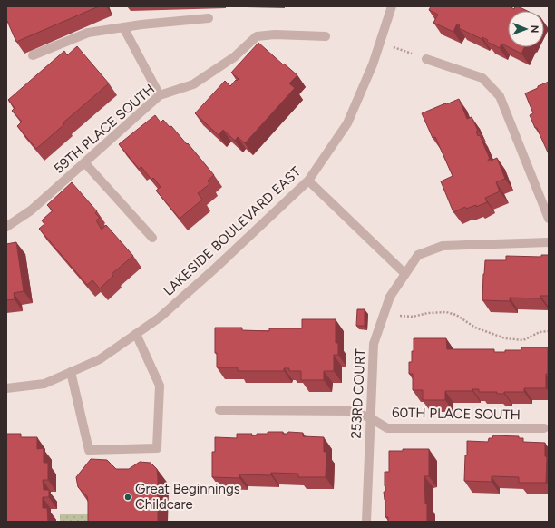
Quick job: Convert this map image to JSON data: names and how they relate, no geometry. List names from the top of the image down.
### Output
{
  "streets": {
    "street": [
      "59TH PLACE SOUTH",
      "LAKESIDE BOULEVARD EAST",
      "253RD COURT",
      "60TH PLACE SOUTH"
    ]
  },
  "crossings": [
    ["253RD COURT", "60TH PLACE SOUTH"]
  ],
  "places": ["Great Beginnings Childcare"],
  "north": "right"
}
